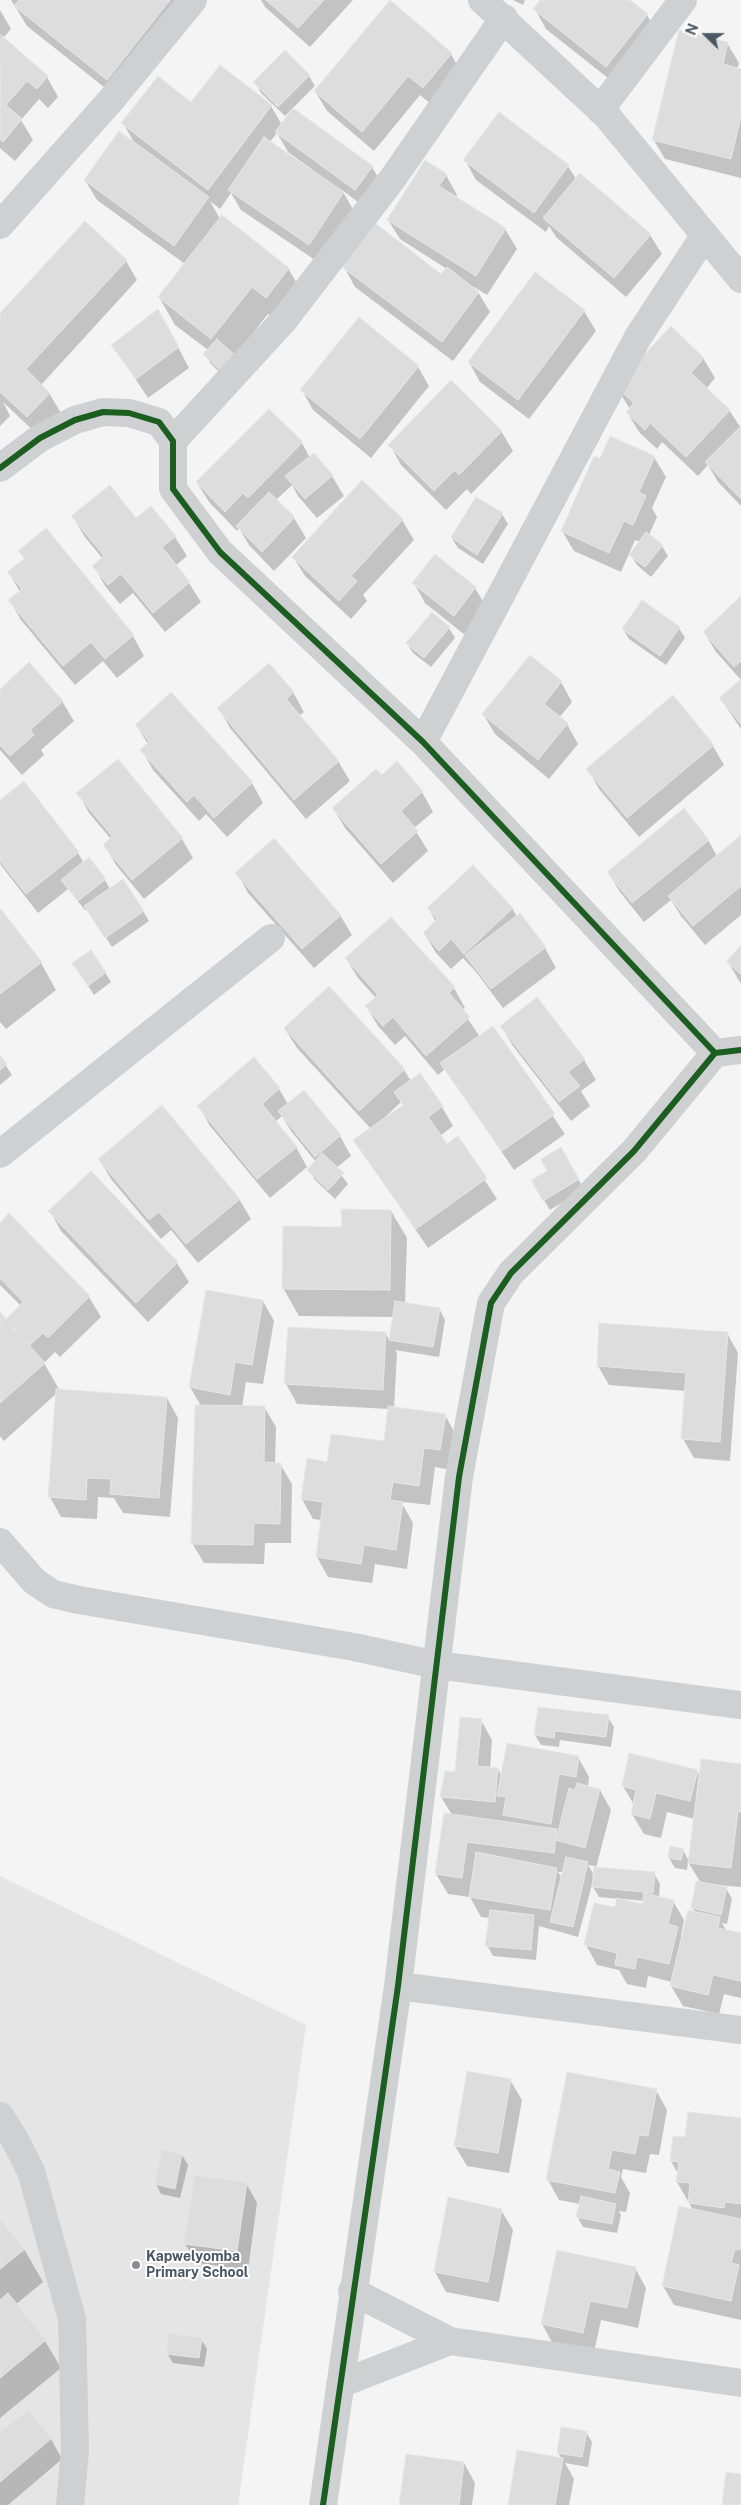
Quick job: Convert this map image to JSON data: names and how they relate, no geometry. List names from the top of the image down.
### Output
{
  "places": ["Kapwelyomba Primary School"],
  "north": "left"
}
